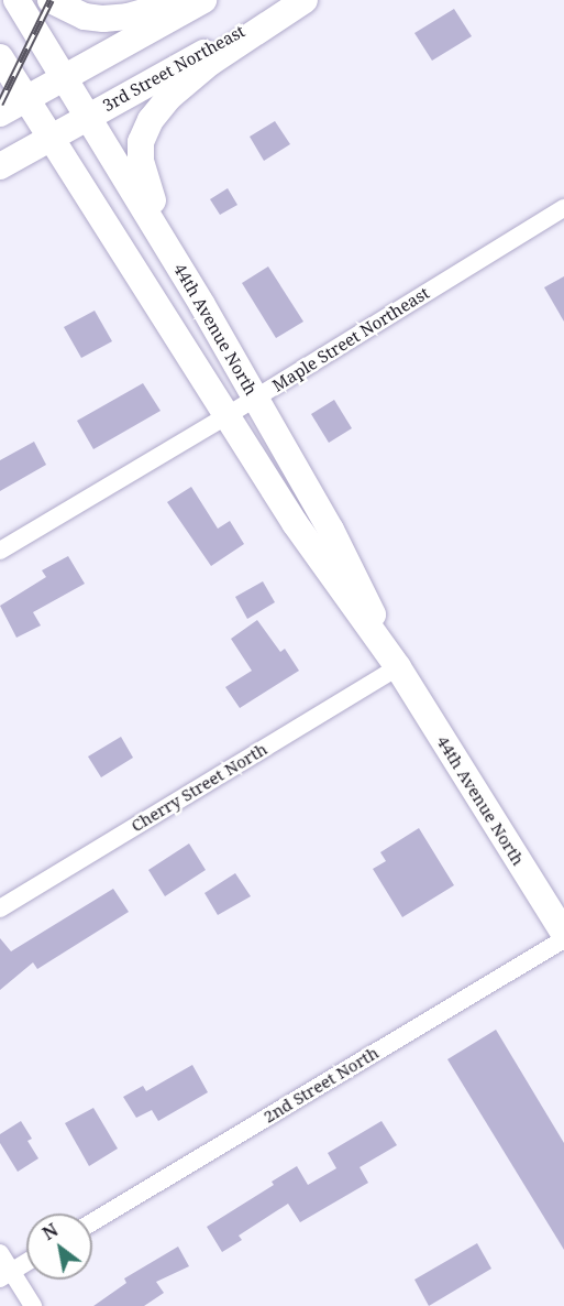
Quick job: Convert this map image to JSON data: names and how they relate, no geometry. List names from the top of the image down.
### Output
{
  "streets": {
    "main road": ["3rd Street Northeast", "44th Avenue North"],
    "street": ["Maple Street Northeast", "Cherry Street North", "2nd Street North"]
  },
  "crossings": [
    ["3rd Street Northeast", "44th Avenue North"],
    ["44th Avenue North", "Maple Street Northeast"],
    ["44th Avenue North", "Cherry Street North"]
  ],
  "north": "top left"
}
